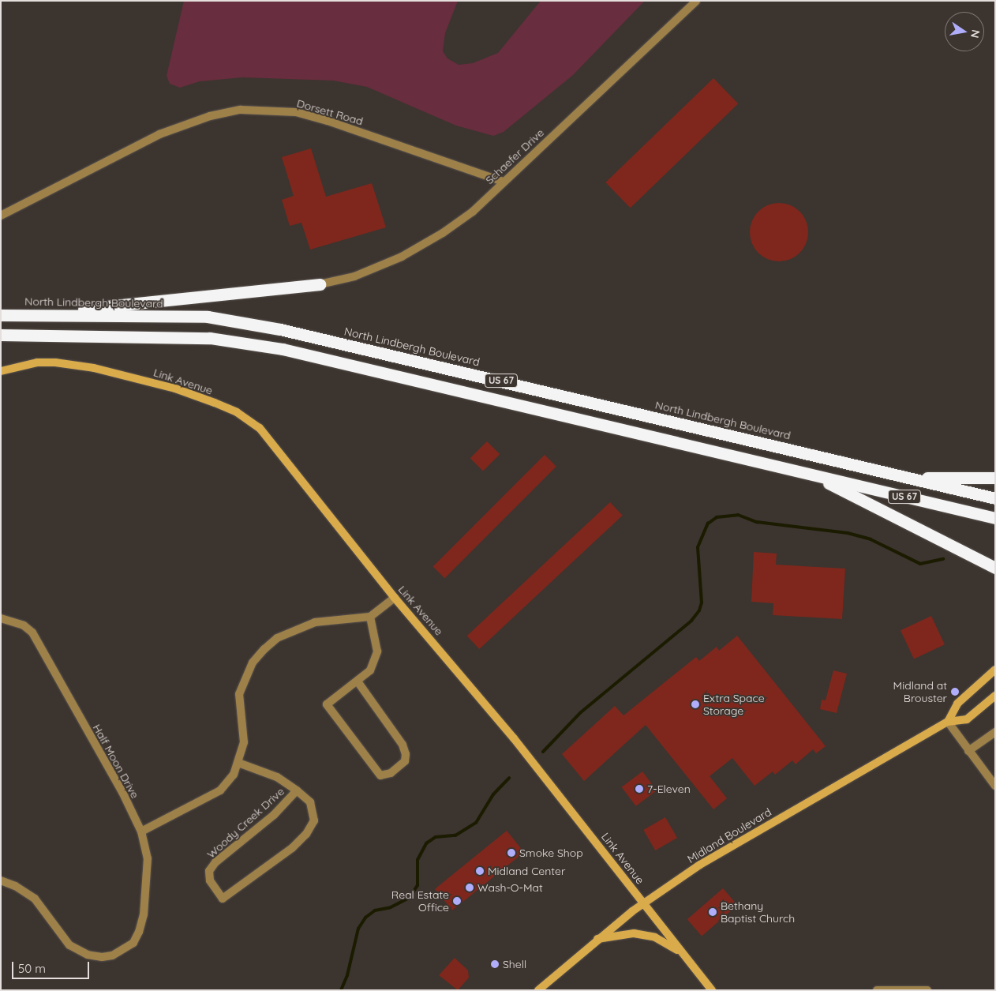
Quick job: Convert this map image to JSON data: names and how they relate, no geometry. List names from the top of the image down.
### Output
{
  "streets": {
    "highway": ["North Lindbergh Boulevard", "US 67"],
    "street": [
      "Dorsett Road",
      "Schaefer Drive",
      "Link Avenue",
      "Half Moon Drive",
      "Woody Creek Drive",
      "Midland Boulevard"
    ]
  },
  "crossings": [
    ["Dorsett Road", "Schaefer Drive"],
    ["Link Avenue", "Midland Boulevard"]
  ],
  "places": [
    "Midland at Brouster",
    "Extra Space Storage",
    "7-Eleven",
    "Smoke Shop",
    "Midland Center",
    "Wash-O-Mat",
    "Real Estate Office",
    "Bethany Baptist Church",
    "Shell"
  ],
  "scale_bar": "50 m",
  "north": "right"
}
